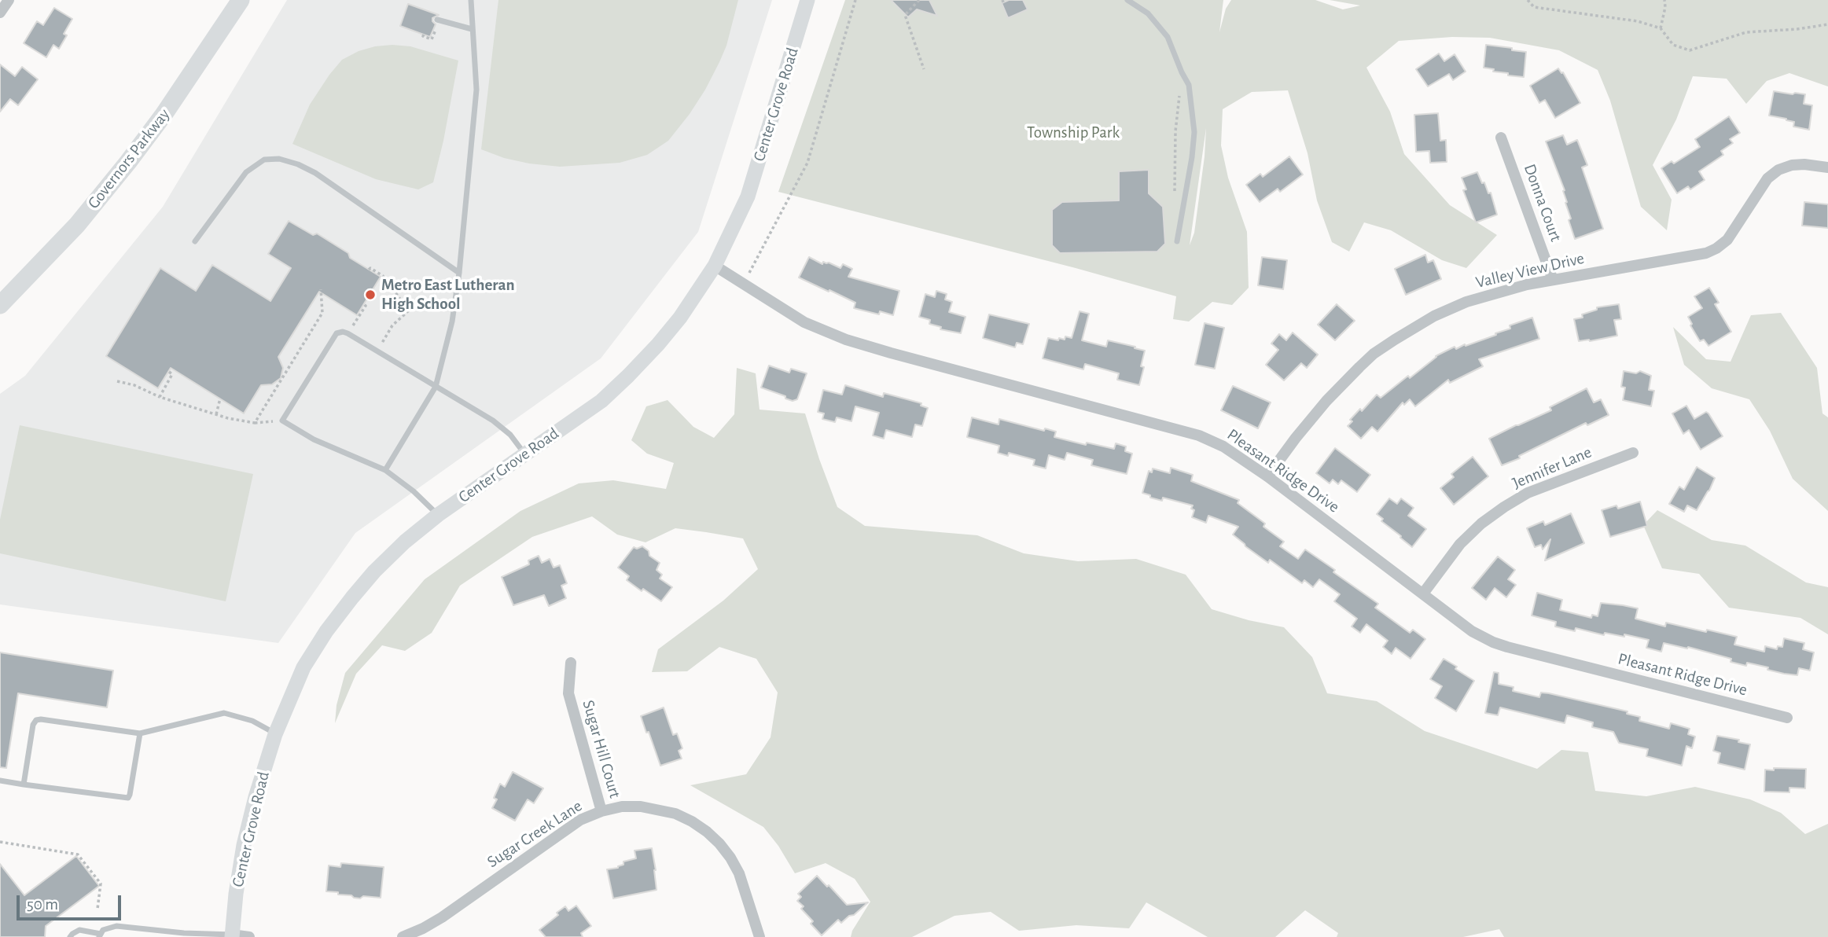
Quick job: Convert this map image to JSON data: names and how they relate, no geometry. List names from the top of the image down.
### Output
{
  "streets": {
    "main road": ["Governors Parkway"],
    "street": [
      "Center Grove Road",
      "Donna Court",
      "Valley View Drive",
      "Jennifer Lane",
      "Pleasant Ridge Drive",
      "Sugar Hill Court",
      "Sugar Creek Lane"
    ]
  },
  "crossings": [
    ["Center Grove Road", "Pleasant Ridge Drive"],
    ["Donna Court", "Valley View Drive"],
    ["Valley View Drive", "Pleasant Ridge Drive"],
    ["Jennifer Lane", "Pleasant Ridge Drive"],
    ["Sugar Hill Court", "Sugar Creek Lane"]
  ],
  "parks": ["Township Park"],
  "places": ["Metro East Lutheran High School"],
  "scale_bar": "50 m"
}
